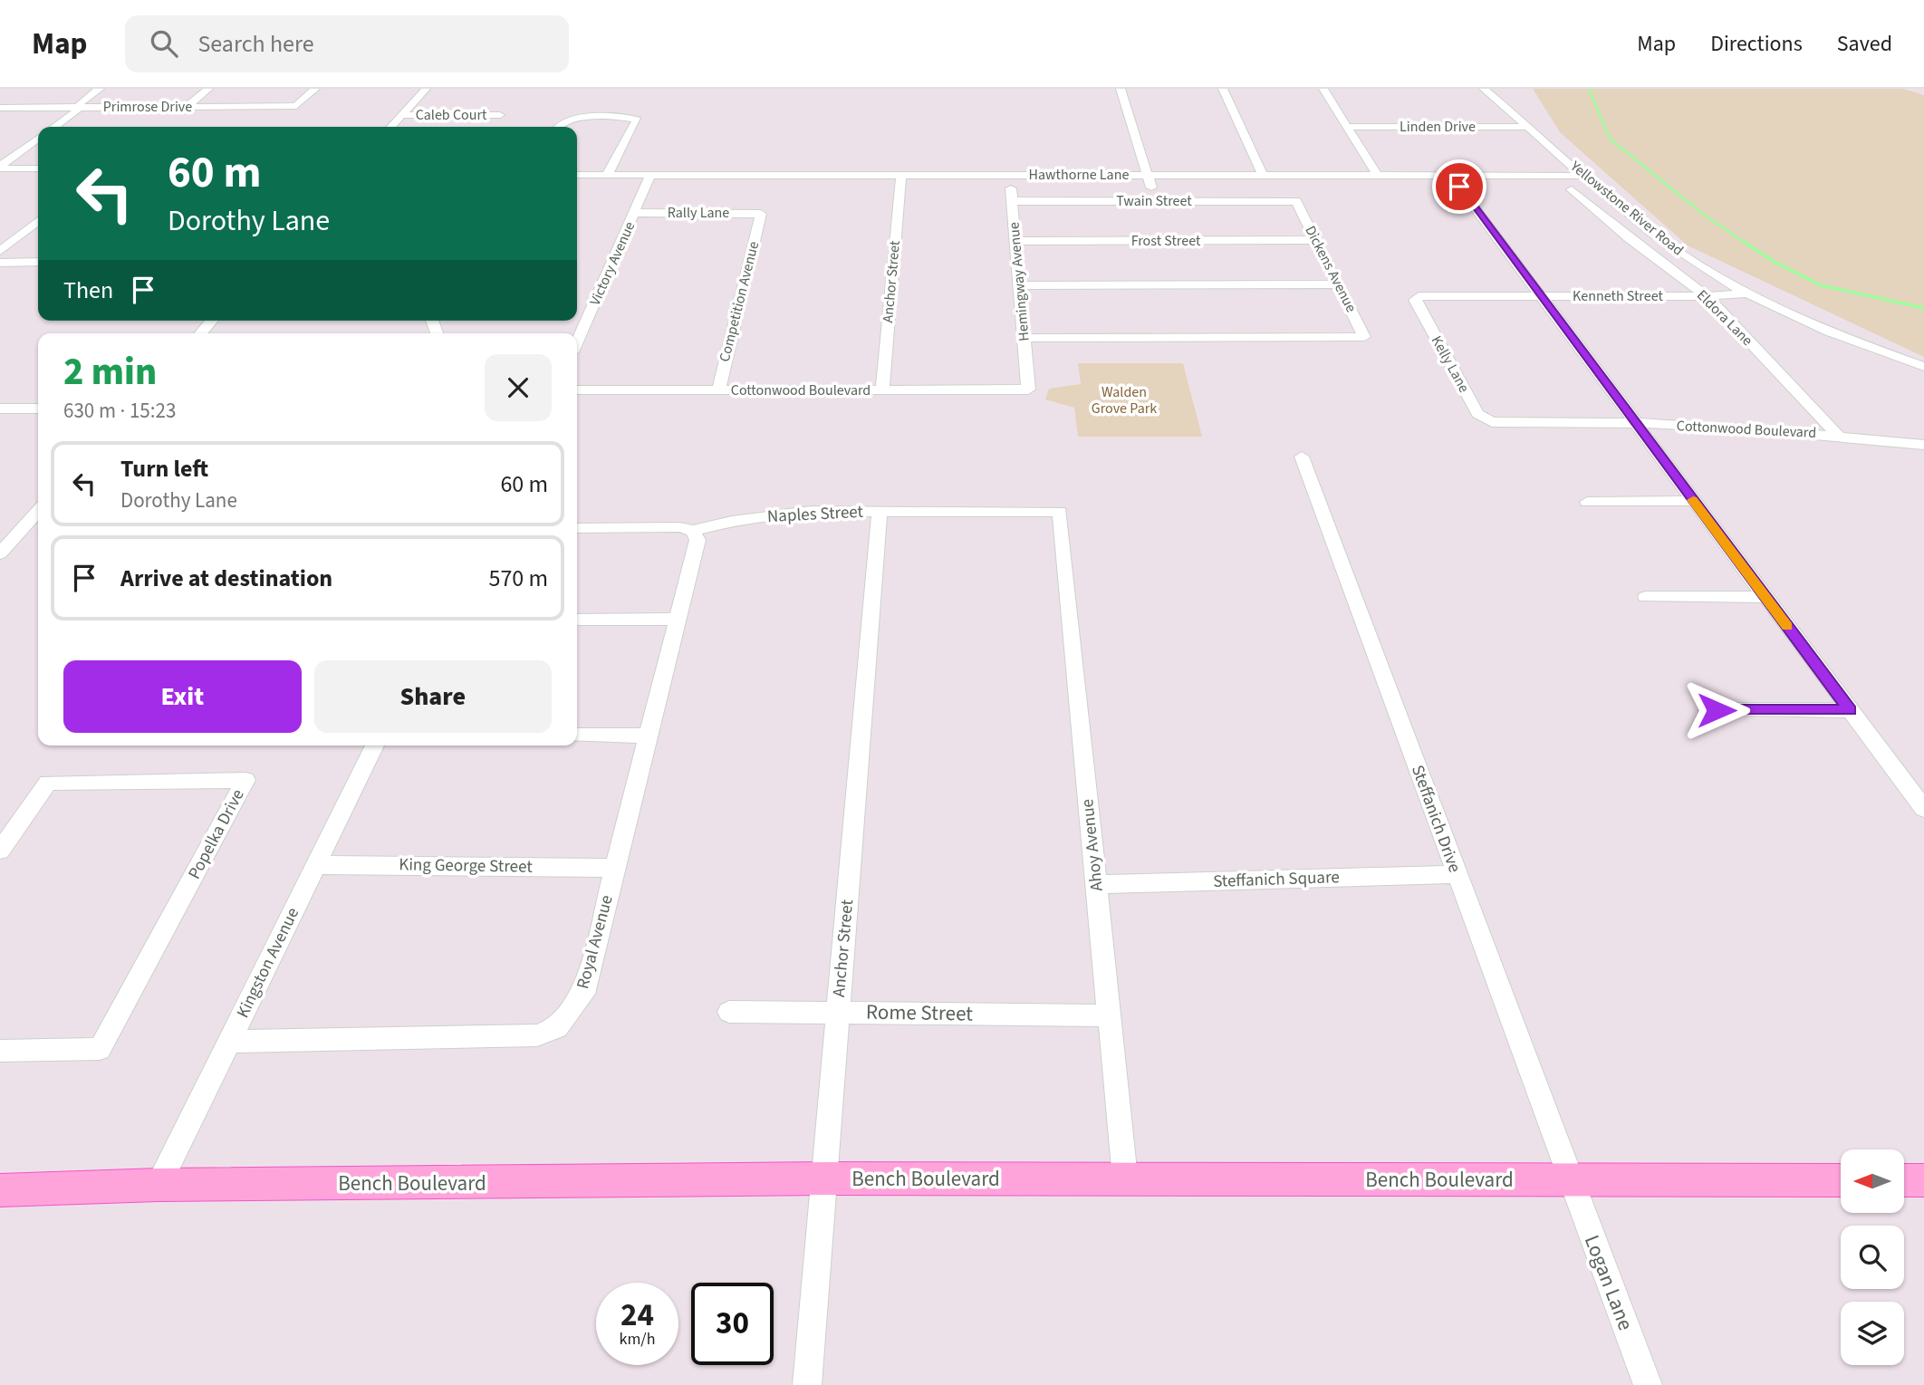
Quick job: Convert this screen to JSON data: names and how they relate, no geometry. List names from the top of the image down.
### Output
{
  "streets": {
    "main road": ["Bench Boulevard"],
    "street": [
      "Primrose Drive",
      "Caleb Court",
      "Linden Drive",
      "Hawthorne Lane",
      "Twain Street",
      "Yellowstone River Road",
      "Rally Lane",
      "Frost Street",
      "Victory Avenue",
      "Dickens Avenue",
      "Anchor Street",
      "Hemingway Avenue",
      "Kenneth Street",
      "Competition Avenue",
      "Eldora Lane",
      "Kelly Lane",
      "Cottonwood Boulevard",
      "Naples Street",
      "Steffanich Drive",
      "Popelka Drive",
      "Ahoy Avenue",
      "King George Street",
      "Steffanich Square",
      "Royal Avenue",
      "Kingston Avenue",
      "Rome Street",
      "Logan Lane"
    ]
  },
  "crossings": [
    ["Linden Drive", "Yellowstone River Road"],
    ["Hawthorne Lane", "Yellowstone River Road"],
    ["Hawthorne Lane", "Victory Avenue"],
    ["Hawthorne Lane", "Anchor Street"],
    ["Hawthorne Lane", "Hemingway Avenue"],
    ["Twain Street", "Dickens Avenue"],
    ["Twain Street", "Hemingway Avenue"],
    ["Yellowstone River Road", "Kenneth Street"],
    ["Rally Lane", "Victory Avenue"],
    ["Rally Lane", "Competition Avenue"],
    ["Frost Street", "Dickens Avenue"],
    ["Frost Street", "Hemingway Avenue"],
    ["Dickens Avenue", "Hemingway Avenue"],
    ["Anchor Street", "Cottonwood Boulevard"],
    ["Anchor Street", "Naples Street"],
    ["Anchor Street", "Rome Street"],
    ["Anchor Street", "Bench Boulevard"],
    ["Hemingway Avenue", "Cottonwood Boulevard"],
    ["Kenneth Street", "Eldora Lane"],
    ["Kenneth Street", "Kelly Lane"],
    ["Competition Avenue", "Cottonwood Boulevard"],
    ["Eldora Lane", "Cottonwood Boulevard"],
    ["Kelly Lane", "Cottonwood Boulevard"],
    ["Naples Street", "Ahoy Avenue"],
    ["Naples Street", "Royal Avenue"],
    ["Steffanich Drive", "Steffanich Square"],
    ["Steffanich Drive", "Bench Boulevard"],
    ["Steffanich Drive", "Logan Lane"],
    ["Ahoy Avenue", "Steffanich Square"],
    ["Ahoy Avenue", "Rome Street"],
    ["Ahoy Avenue", "Bench Boulevard"],
    ["King George Street", "Royal Avenue"],
    ["King George Street", "Kingston Avenue"],
    ["Royal Avenue", "Kingston Avenue"],
    ["Kingston Avenue", "Bench Boulevard"],
    ["Bench Boulevard", "Logan Lane"]
  ],
  "parks": ["Walden Grove Park"],
  "north": "left",
  "page": {
    "header": "Map",
    "search": "Search here",
    "nav": ["Map", "Directions", "Saved"],
    "turn": ["60 m", "Dorothy Lane"],
    "then": "Then",
    "heading": ["2 min", "630 m · 15:23"],
    "list": [
      {
        "name": "Turn left",
        "note": "Dorothy Lane",
        "value": "60 m"
      },
      {
        "name": "Arrive at destination",
        "value": "570 m"
      }
    ],
    "buttons": ["Exit", "Share"],
    "speed": "24 km/h",
    "limit": "30"
  }
}
